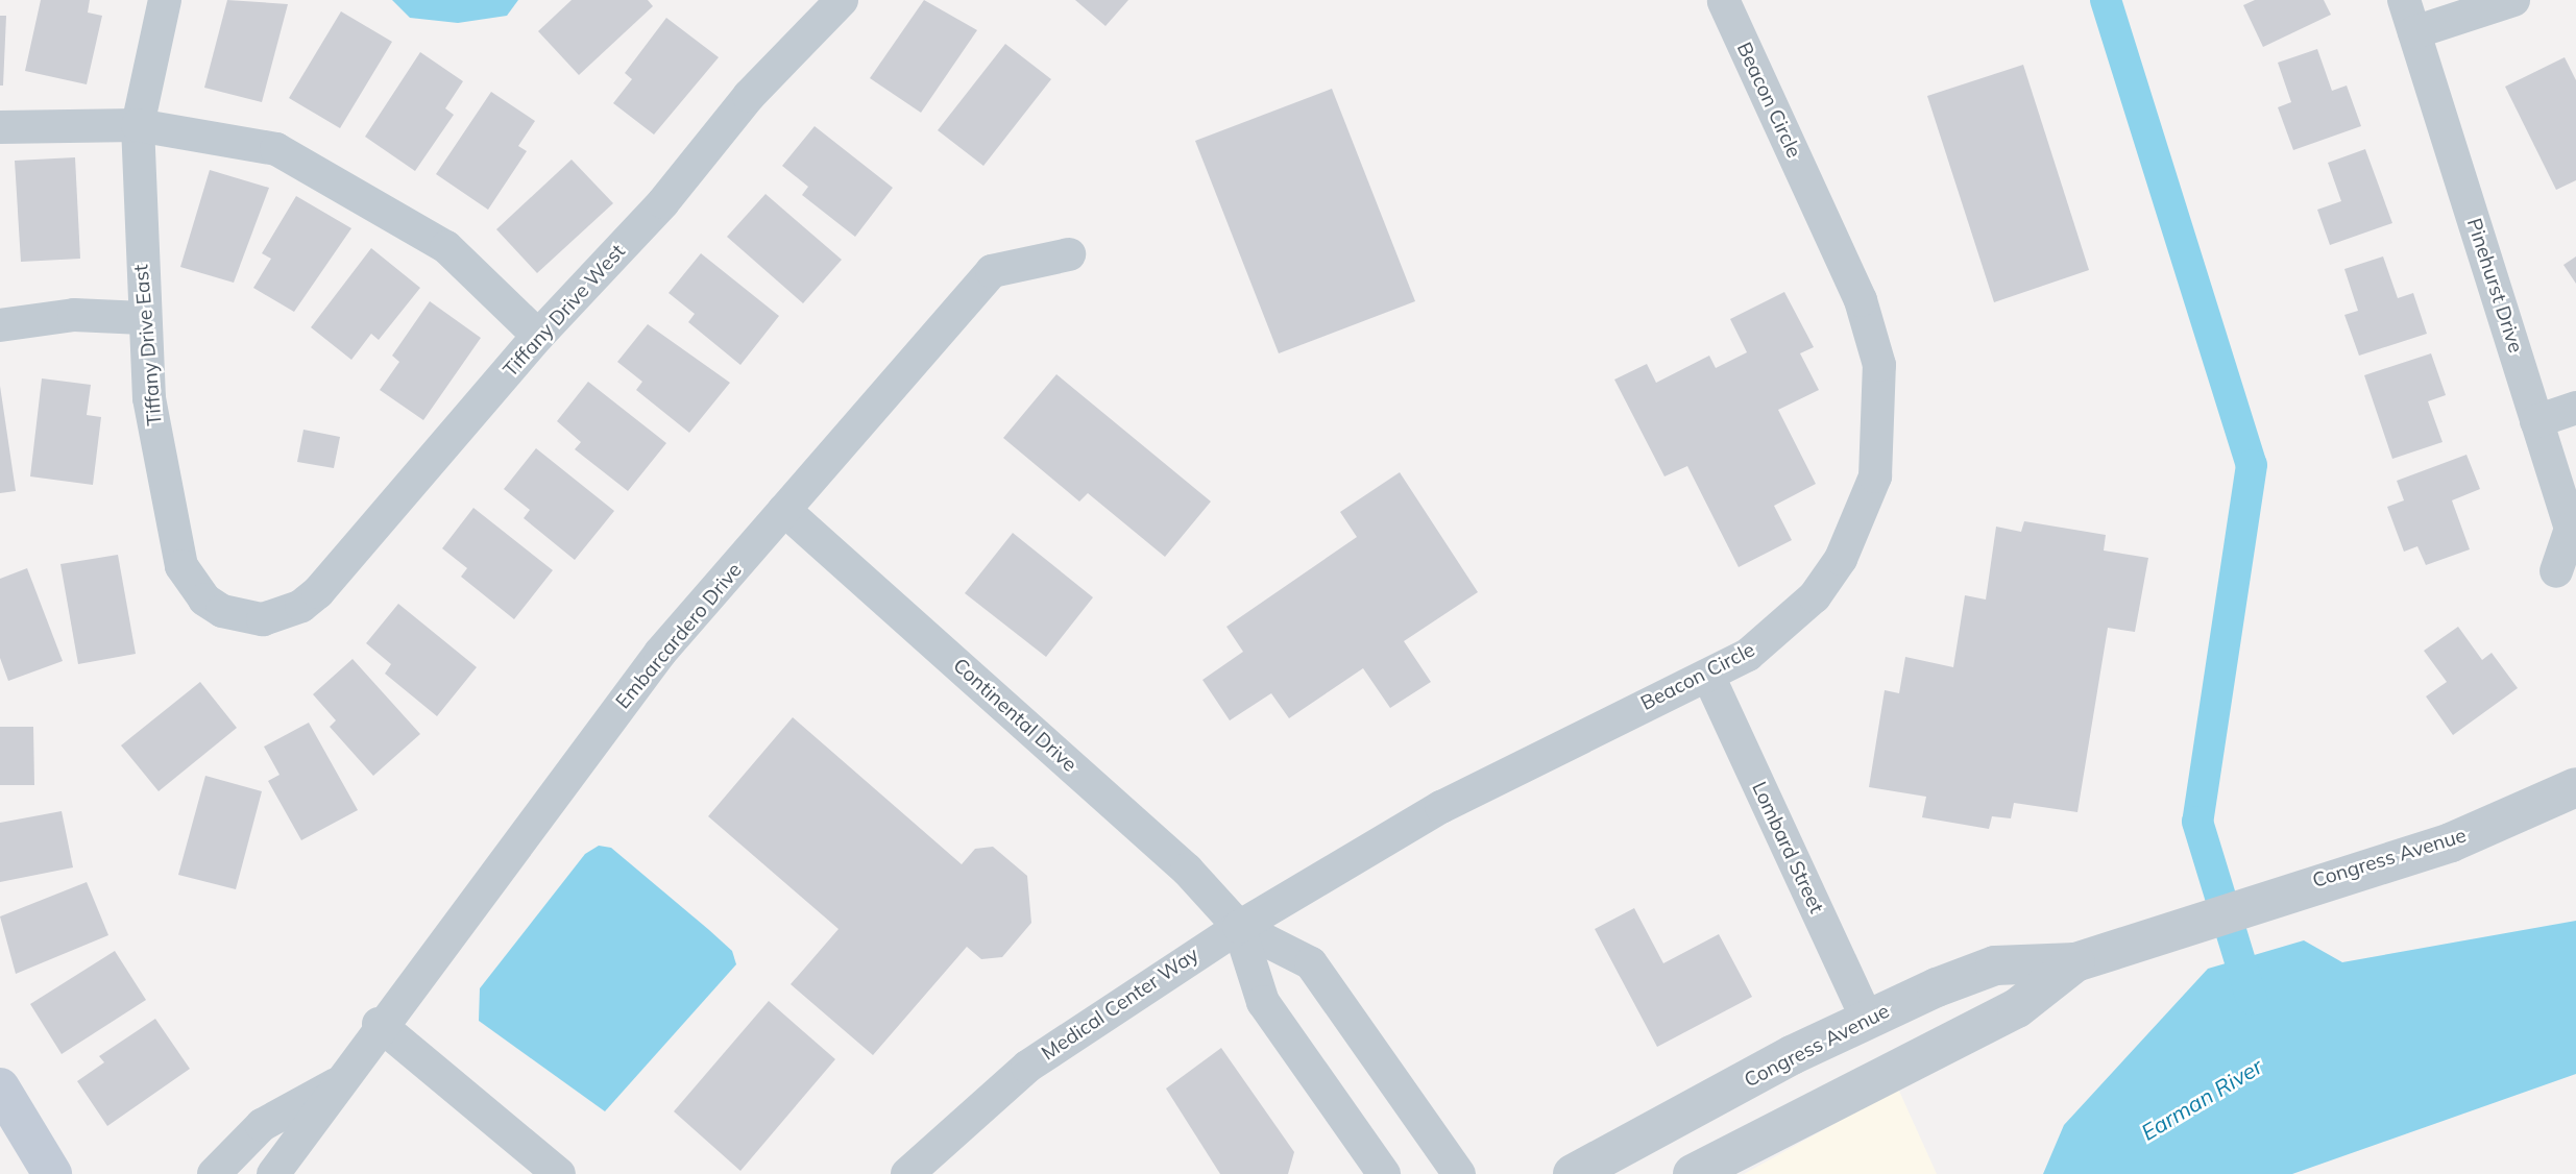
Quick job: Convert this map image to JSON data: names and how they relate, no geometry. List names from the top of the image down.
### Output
{
  "streets": {
    "street": [
      "Beacon Circle",
      "Pinehurst Drive",
      "Tiffany Drive West",
      "Tiffany Drive East",
      "Embarcardero Drive",
      "Continental Drive",
      "Lombard Street",
      "Congress Avenue",
      "Medical Center Way"
    ]
  },
  "crossings": [
    ["Beacon Circle", "Continental Drive"],
    ["Beacon Circle", "Lombard Street"],
    ["Beacon Circle", "Medical Center Way"],
    ["Tiffany Drive West", "Tiffany Drive East"],
    ["Embarcardero Drive", "Continental Drive"],
    ["Continental Drive", "Medical Center Way"],
    ["Lombard Street", "Congress Avenue"]
  ],
  "water": ["Earman River"]
}
